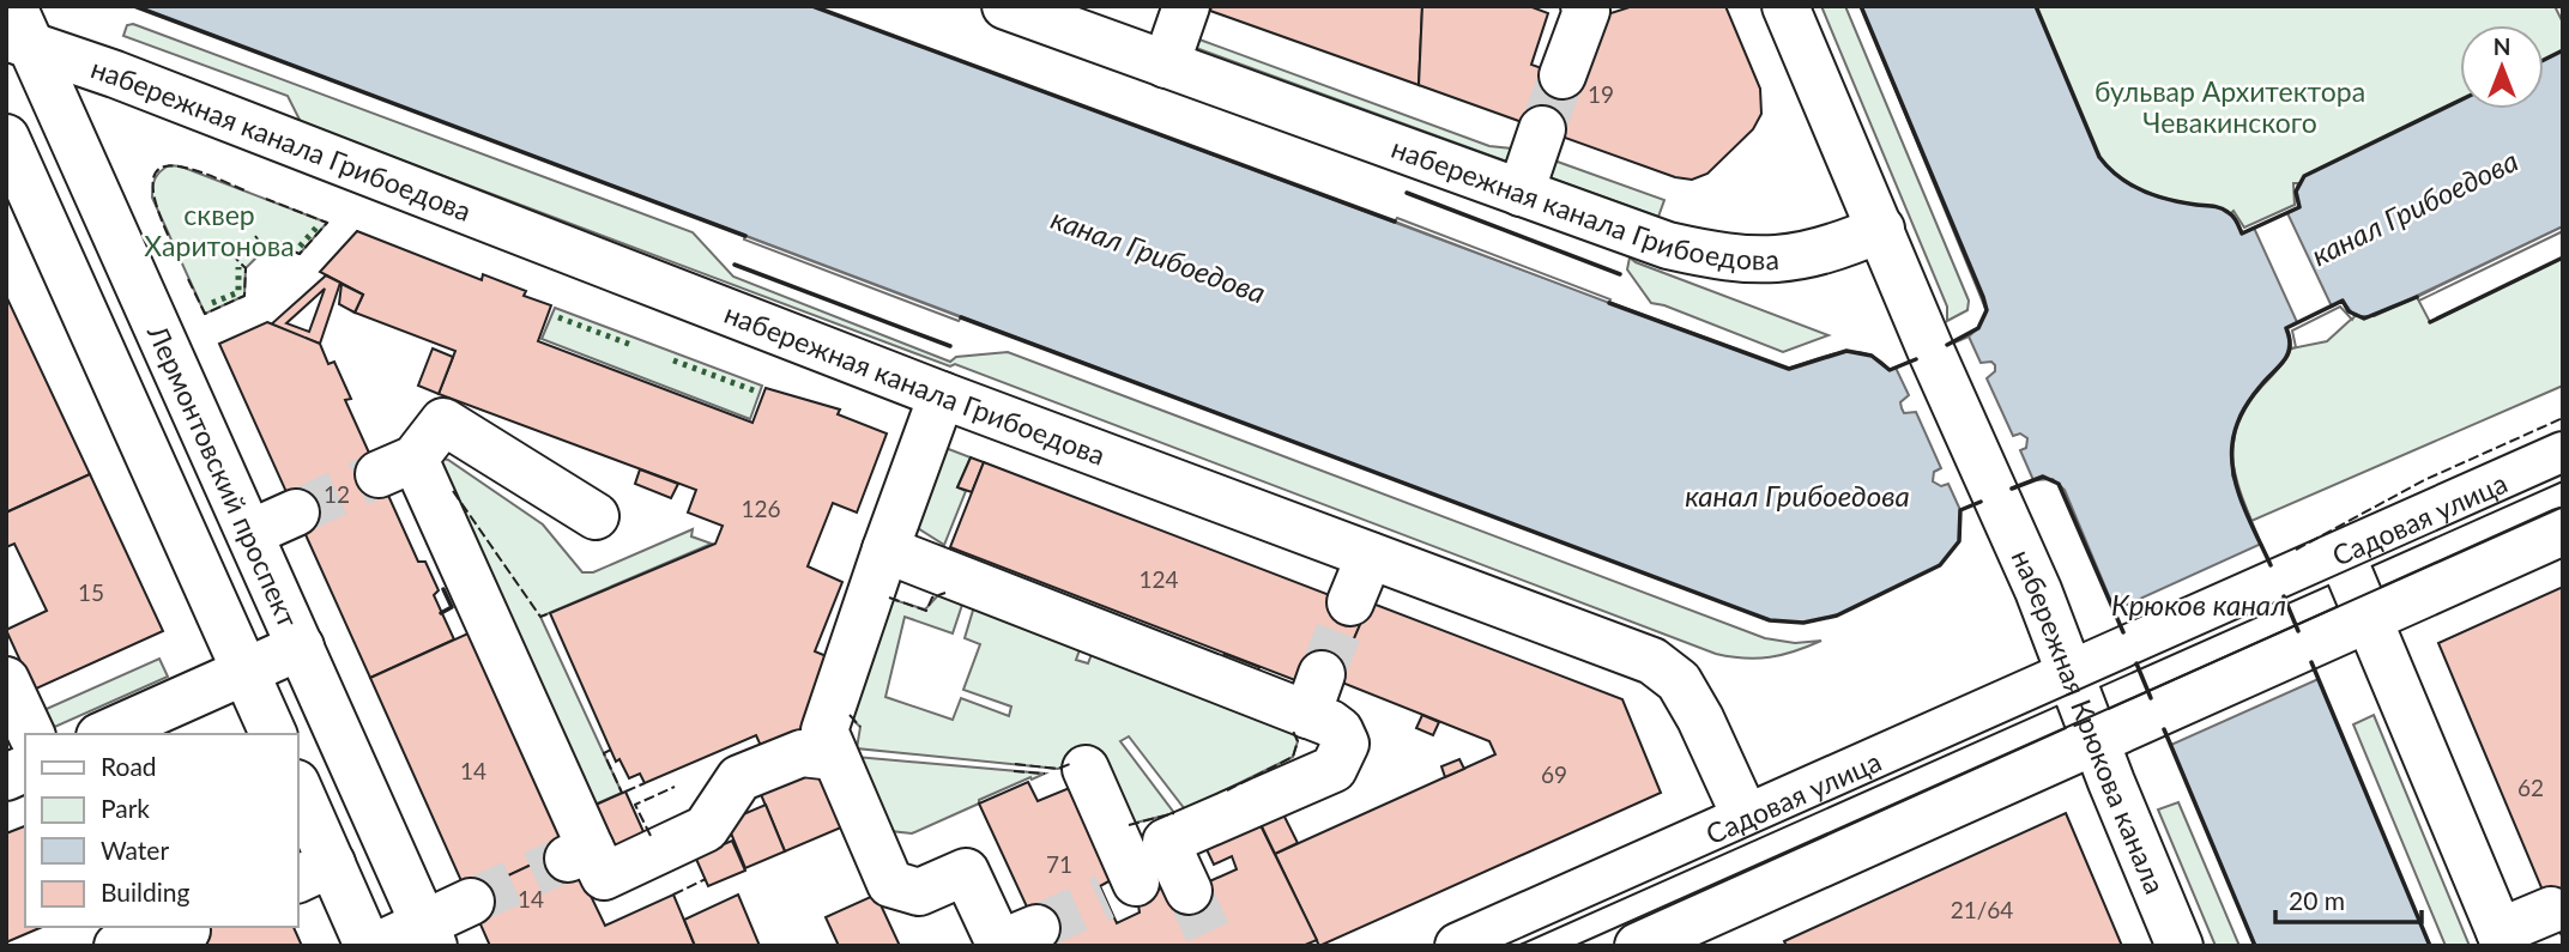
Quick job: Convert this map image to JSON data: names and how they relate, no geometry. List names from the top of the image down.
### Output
{
  "streets": {
    "street": [
      "набережная канала Грибоедова",
      "Лермонтовский проспект",
      "Садовая улица",
      "набережная Крюкова канала"
    ]
  },
  "crossings": [
    ["набережная канала Грибоедова", "Лермонтовский проспект"],
    ["набережная канала Грибоедова", "Садовая улица"],
    ["набережная канала Грибоедова", "набережная Крюкова канала"],
    ["Садовая улица", "набережная Крюкова канала"]
  ],
  "water": ["канал Грибоедова", "Крюков канал"],
  "parks": ["бульвар Архитектора Чевакинского", "сквер Харитонова"],
  "house_numbers": [
    "19",
    "12",
    "126",
    "124",
    "15",
    "14",
    "69",
    "62",
    "71",
    "14",
    "21/64"
  ],
  "legend": [
    "Road",
    "Park",
    "Water",
    "Building"
  ],
  "scale_bar": "20 m",
  "north": "top"
}
